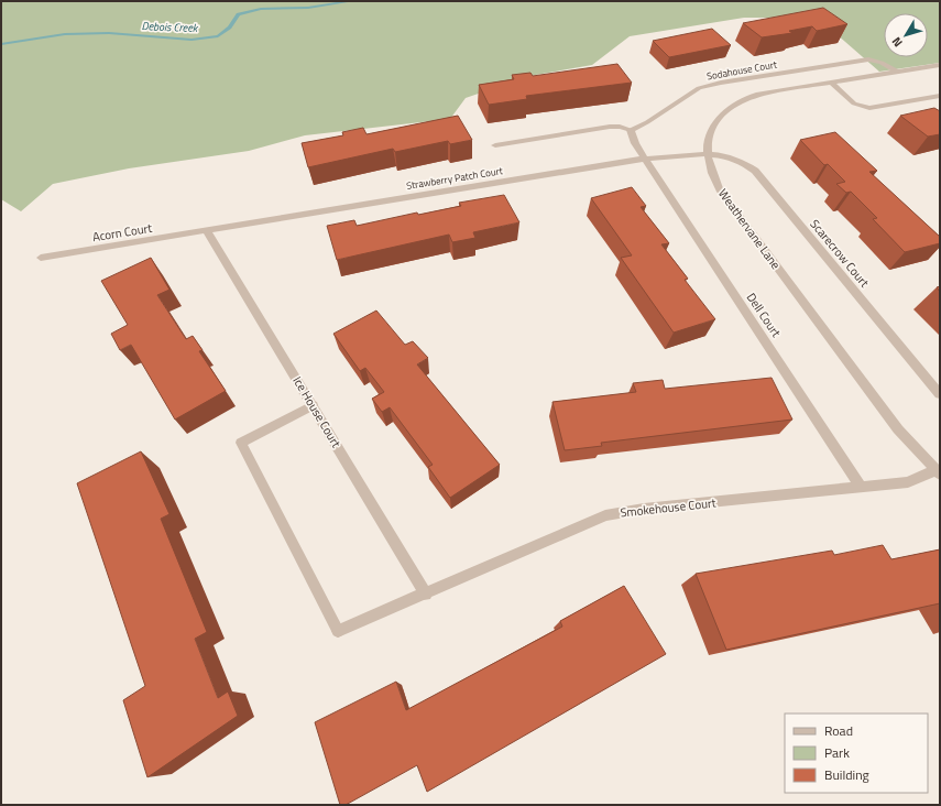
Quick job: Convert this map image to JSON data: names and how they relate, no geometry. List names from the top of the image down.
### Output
{
  "streets": {
    "street": [
      "Sodahouse Court",
      "Strawberry Patch Court",
      "Weathervane Lane",
      "Acorn Court",
      "Scarecrow Court",
      "Dell Court",
      "Ice House Court",
      "Smokehouse Court"
    ]
  },
  "crossings": [
    ["Strawberry Patch Court", "Weathervane Lane"],
    ["Strawberry Patch Court", "Acorn Court"],
    ["Strawberry Patch Court", "Scarecrow Court"],
    ["Strawberry Patch Court", "Dell Court"],
    ["Strawberry Patch Court", "Ice House Court"],
    ["Weathervane Lane", "Scarecrow Court"],
    ["Weathervane Lane", "Smokehouse Court"],
    ["Acorn Court", "Ice House Court"],
    ["Dell Court", "Smokehouse Court"],
    ["Ice House Court", "Smokehouse Court"]
  ],
  "water": ["Debois Creek"],
  "legend": ["Road", "Park", "Building"],
  "north": "bottom left"
}
